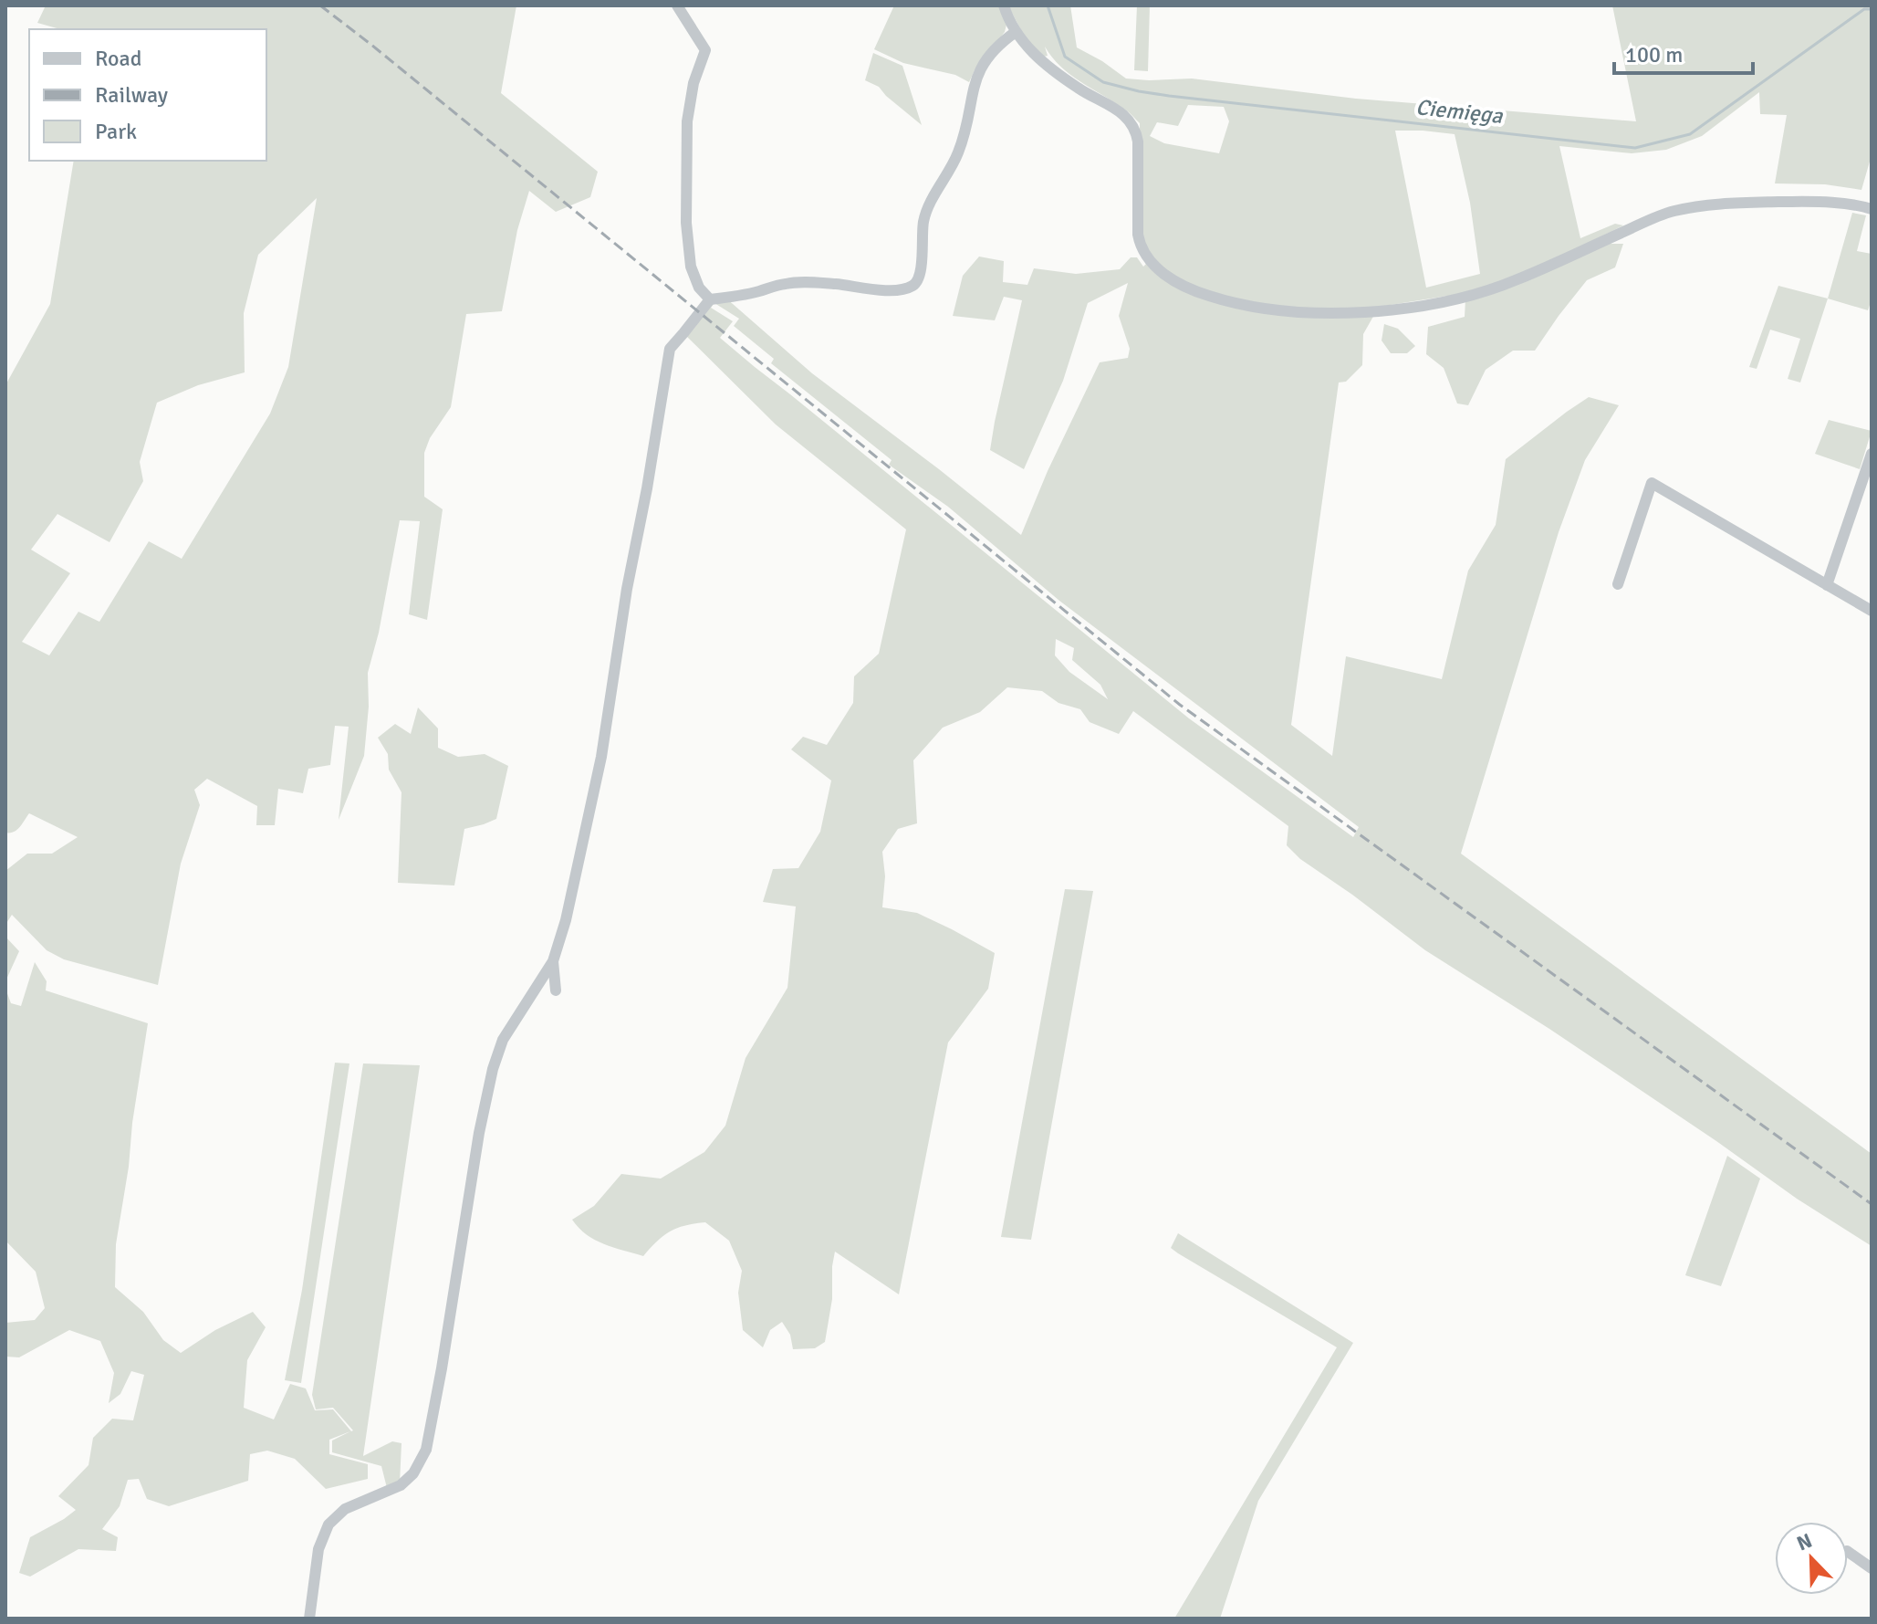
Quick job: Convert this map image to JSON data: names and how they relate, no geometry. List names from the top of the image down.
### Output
{
  "water": ["Ciemięga"],
  "legend": ["Road", "Railway", "Park"],
  "scale_bar": "100 m",
  "north": "top left"
}
